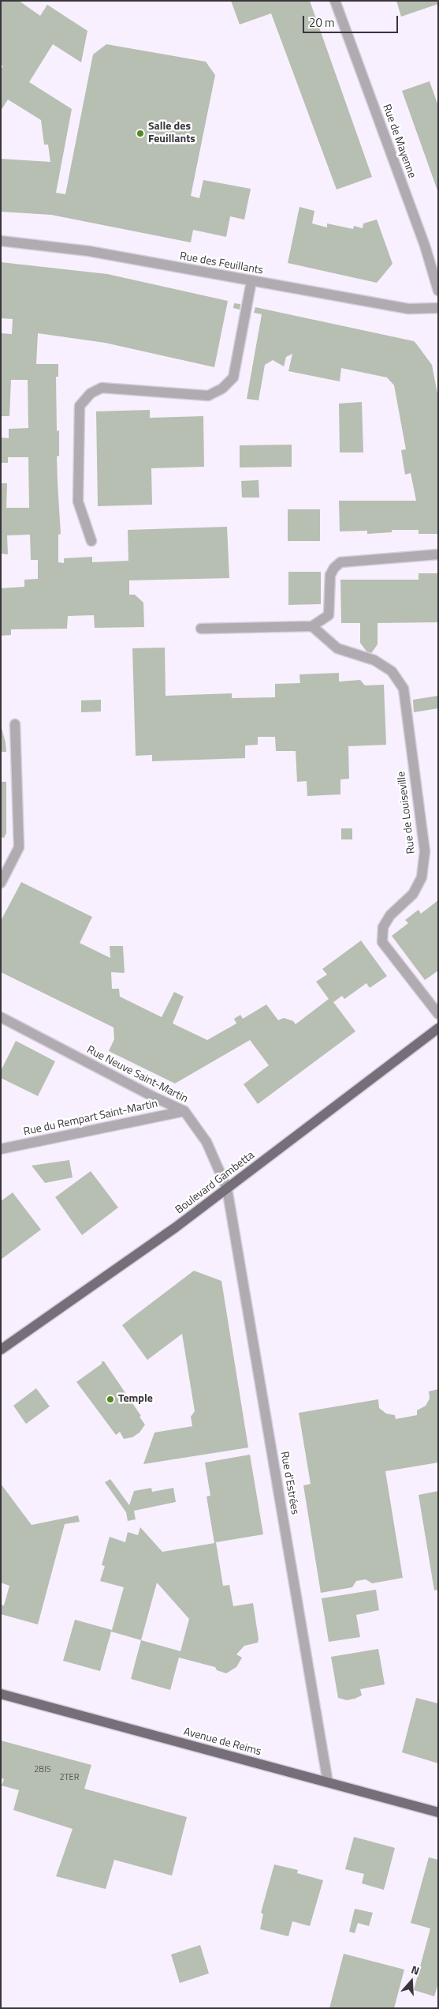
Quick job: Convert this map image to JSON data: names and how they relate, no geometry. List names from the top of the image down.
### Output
{
  "streets": {
    "main road": ["Boulevard Gambetta", "Avenue de Reims"],
    "street": [
      "Rue de Mayenne",
      "Rue des Feuillants",
      "Rue de Louiseville",
      "Rue Neuve Saint-Martin",
      "Rue du Rempart Saint-Martin",
      "Rue d'Estrées"
    ]
  },
  "crossings": [
    ["Rue Neuve Saint-Martin", "Rue du Rempart Saint-Martin"],
    ["Rue Neuve Saint-Martin", "Boulevard Gambetta"],
    ["Rue Neuve Saint-Martin", "Rue d'Estrées"],
    ["Boulevard Gambetta", "Rue d'Estrées"],
    ["Rue d'Estrées", "Avenue de Reims"]
  ],
  "places": ["Salle des Feuillants", "Temple"],
  "house_numbers": ["2BIS", "2TER"],
  "scale_bar": "20 m",
  "north": "top"
}
